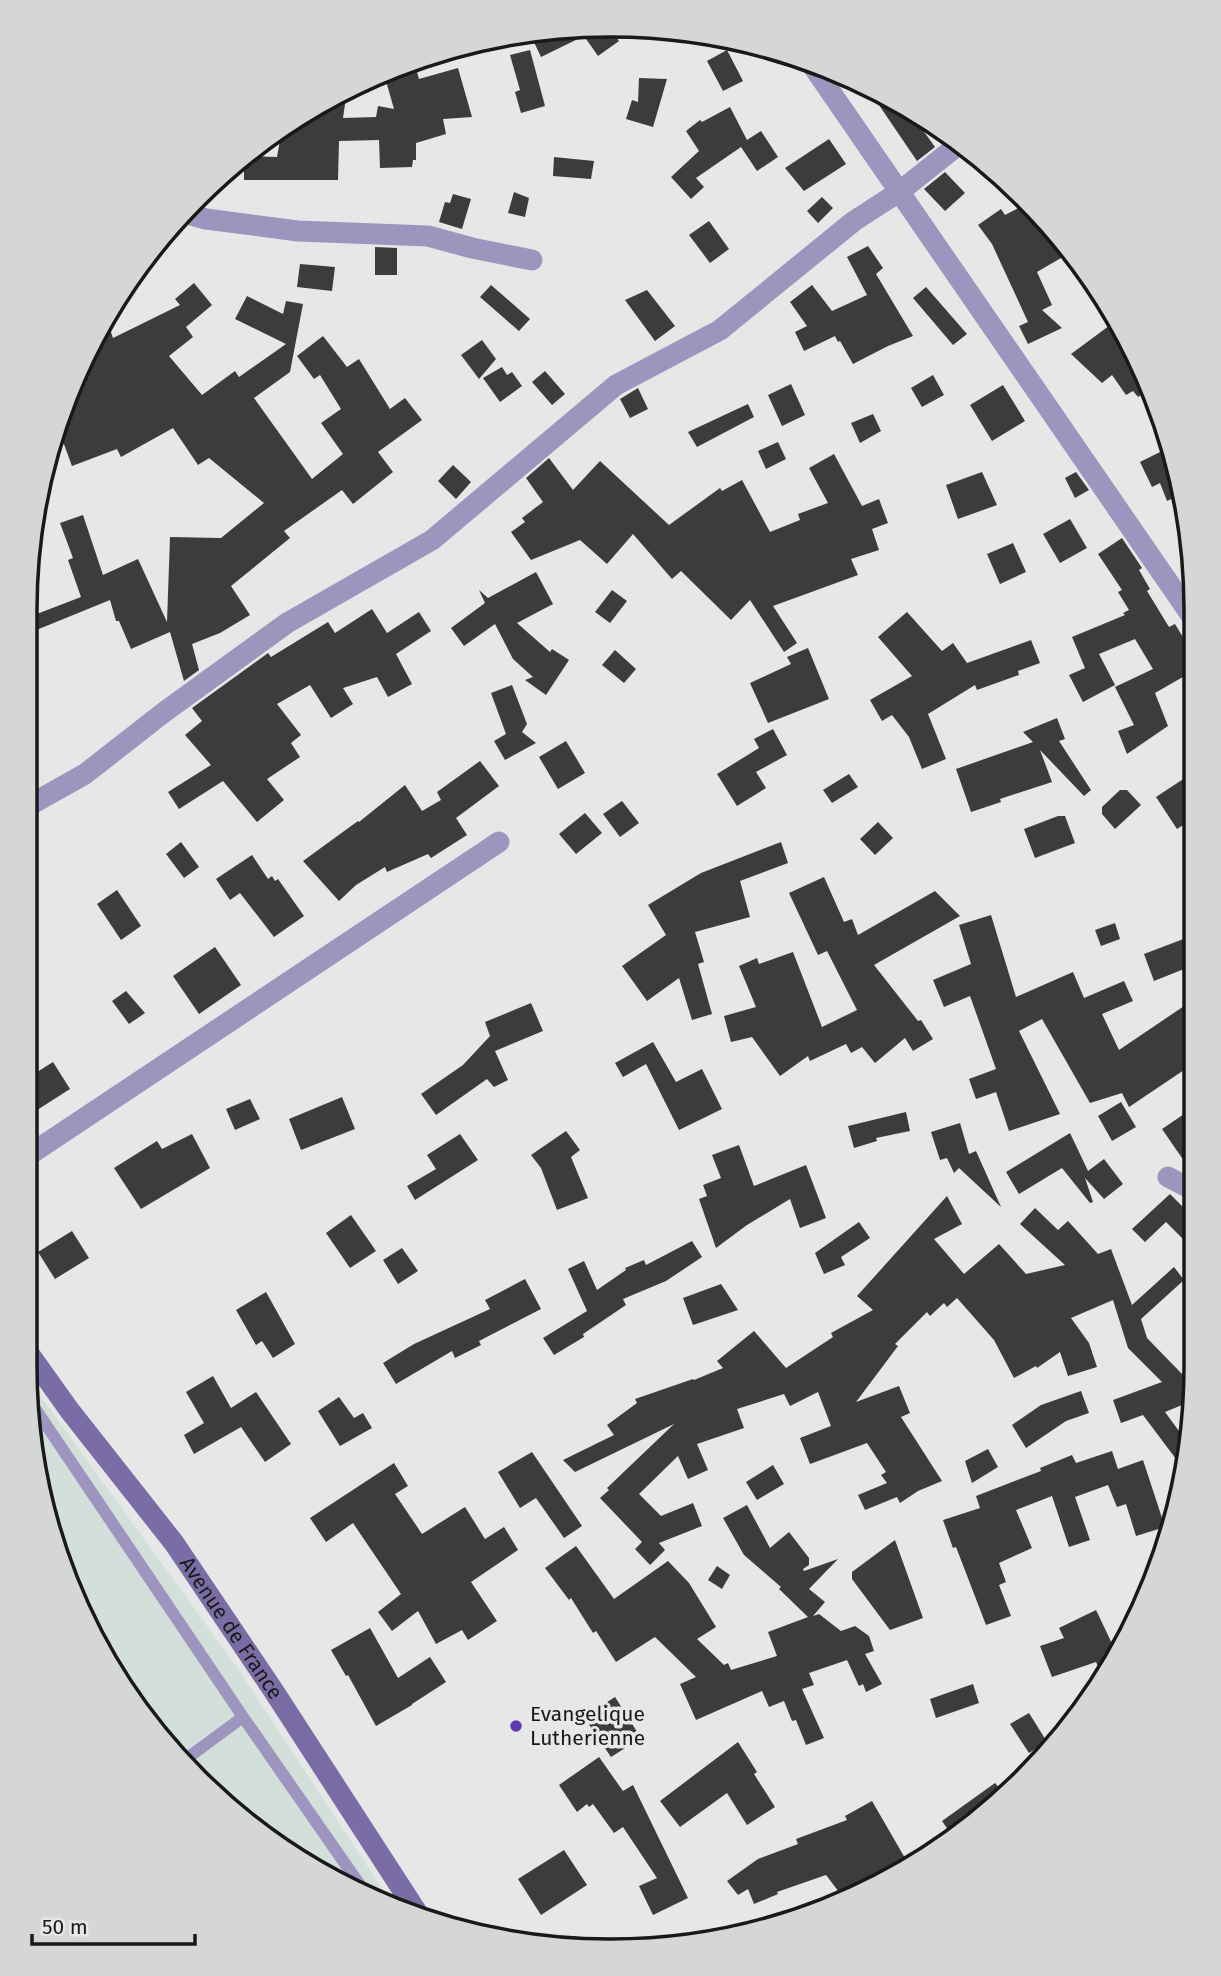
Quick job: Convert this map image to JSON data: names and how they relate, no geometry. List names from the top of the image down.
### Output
{
  "streets": {
    "street": ["Avenue de France"]
  },
  "places": ["Evangelique Lutherienne"],
  "scale_bar": "50 m"
}
